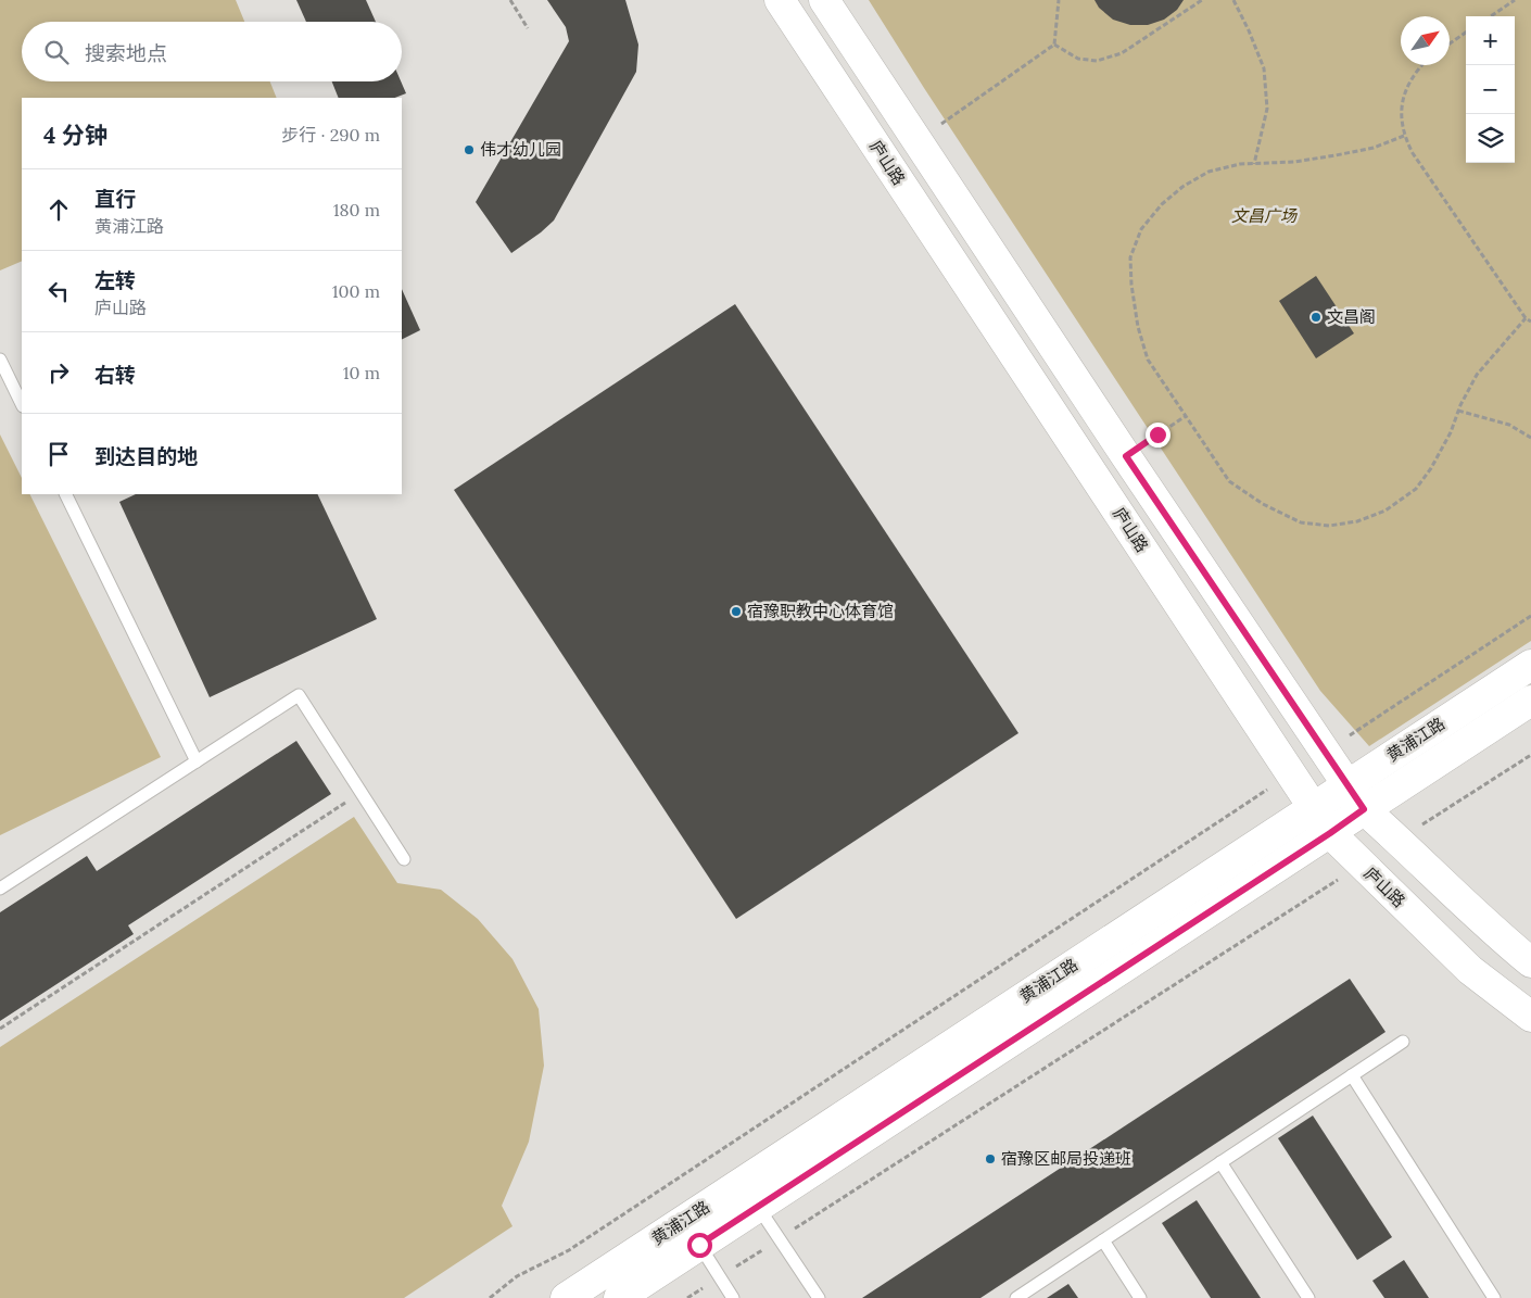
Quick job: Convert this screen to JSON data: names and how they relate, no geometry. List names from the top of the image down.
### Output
{
  "streets": {
    "street": ["庐山路", "黄浦江路"]
  },
  "crossings": [
    ["庐山路", "黄浦江路"]
  ],
  "parks": ["文昌广场"],
  "places": [
    "伟才幼儿园",
    "文昌阁",
    "宿豫职教中心体育馆",
    "宿豫区邮局投递班"
  ],
  "north": "top right",
  "page": {
    "map_buttons": ["+", "−"],
    "search": "搜索地点",
    "heading": ["4 分钟", "步行 · 290 m"],
    "list": [
      ["直行", "黄浦江路", "180 m"],
      ["左转", "庐山路", "100 m"],
      ["右转", "10 m"],
      "到达目的地"
    ]
  }
}
